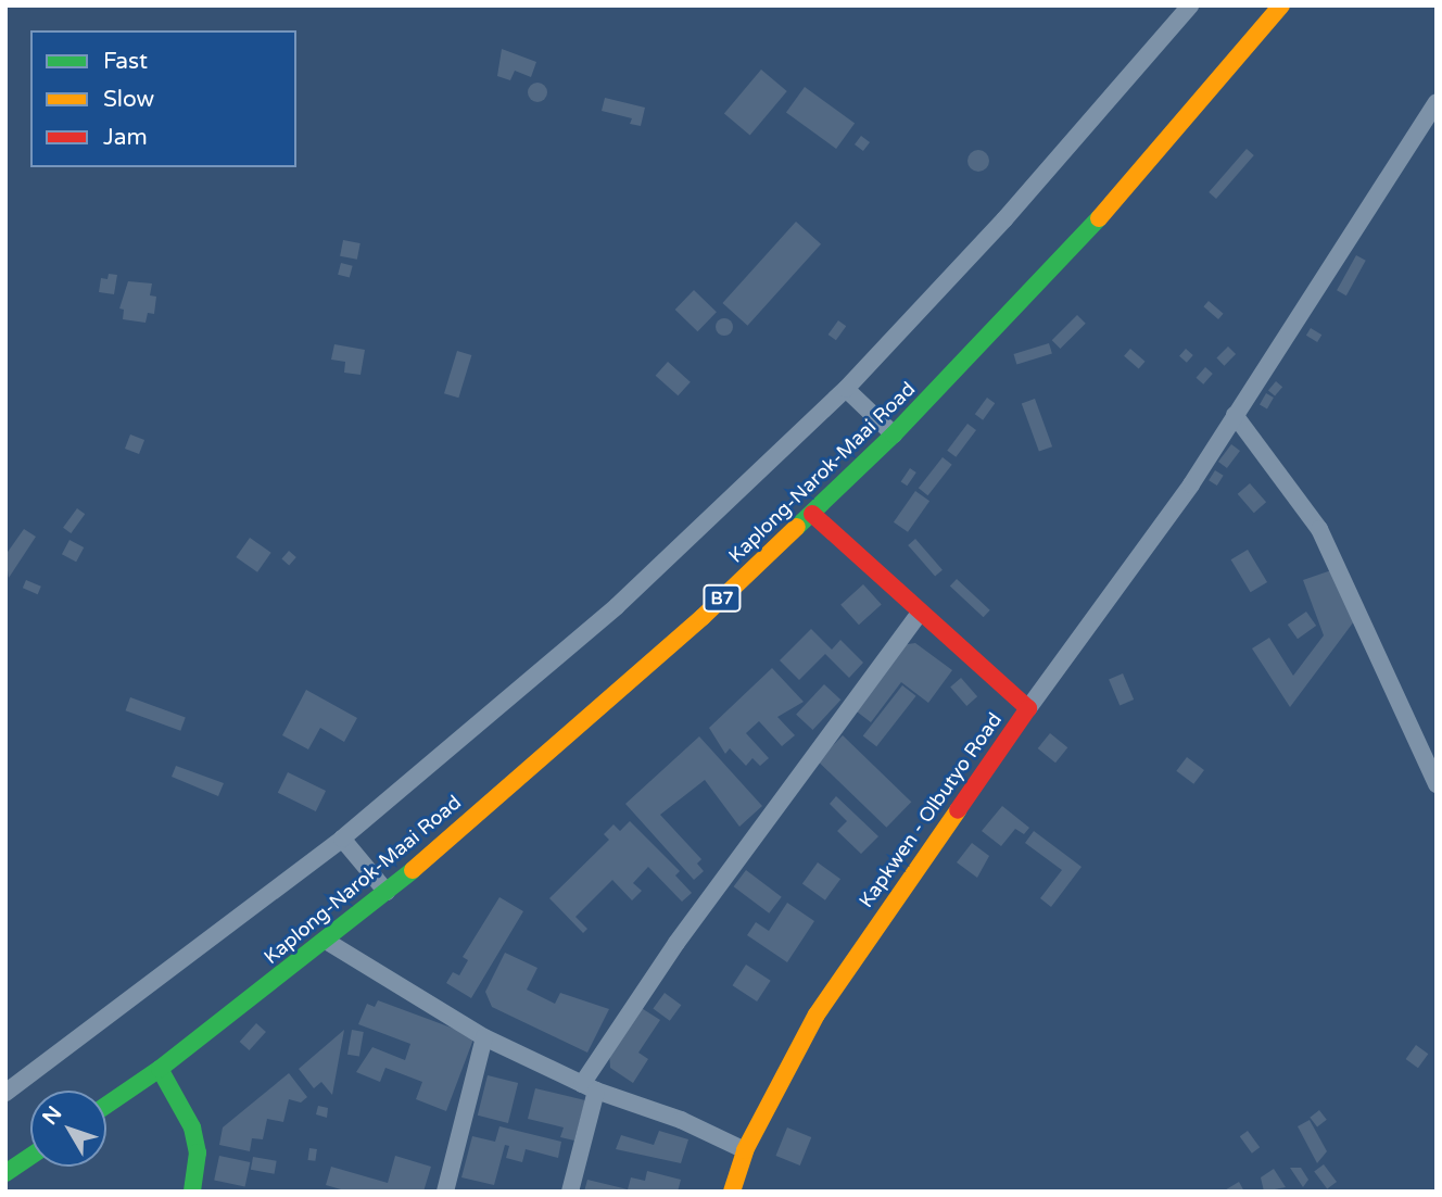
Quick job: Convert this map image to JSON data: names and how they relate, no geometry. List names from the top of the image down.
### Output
{
  "streets": {
    "main road": ["Kaplong-Narok-Maai Road", "B7", "Kapkwen - Olbutyo Road"]
  },
  "crossings": [
    ["Kaplong-Narok-Maai Road", "Kapkwen - Olbutyo Road"]
  ],
  "legend": ["Fast", "Slow", "Jam"],
  "north": "top left"
}
